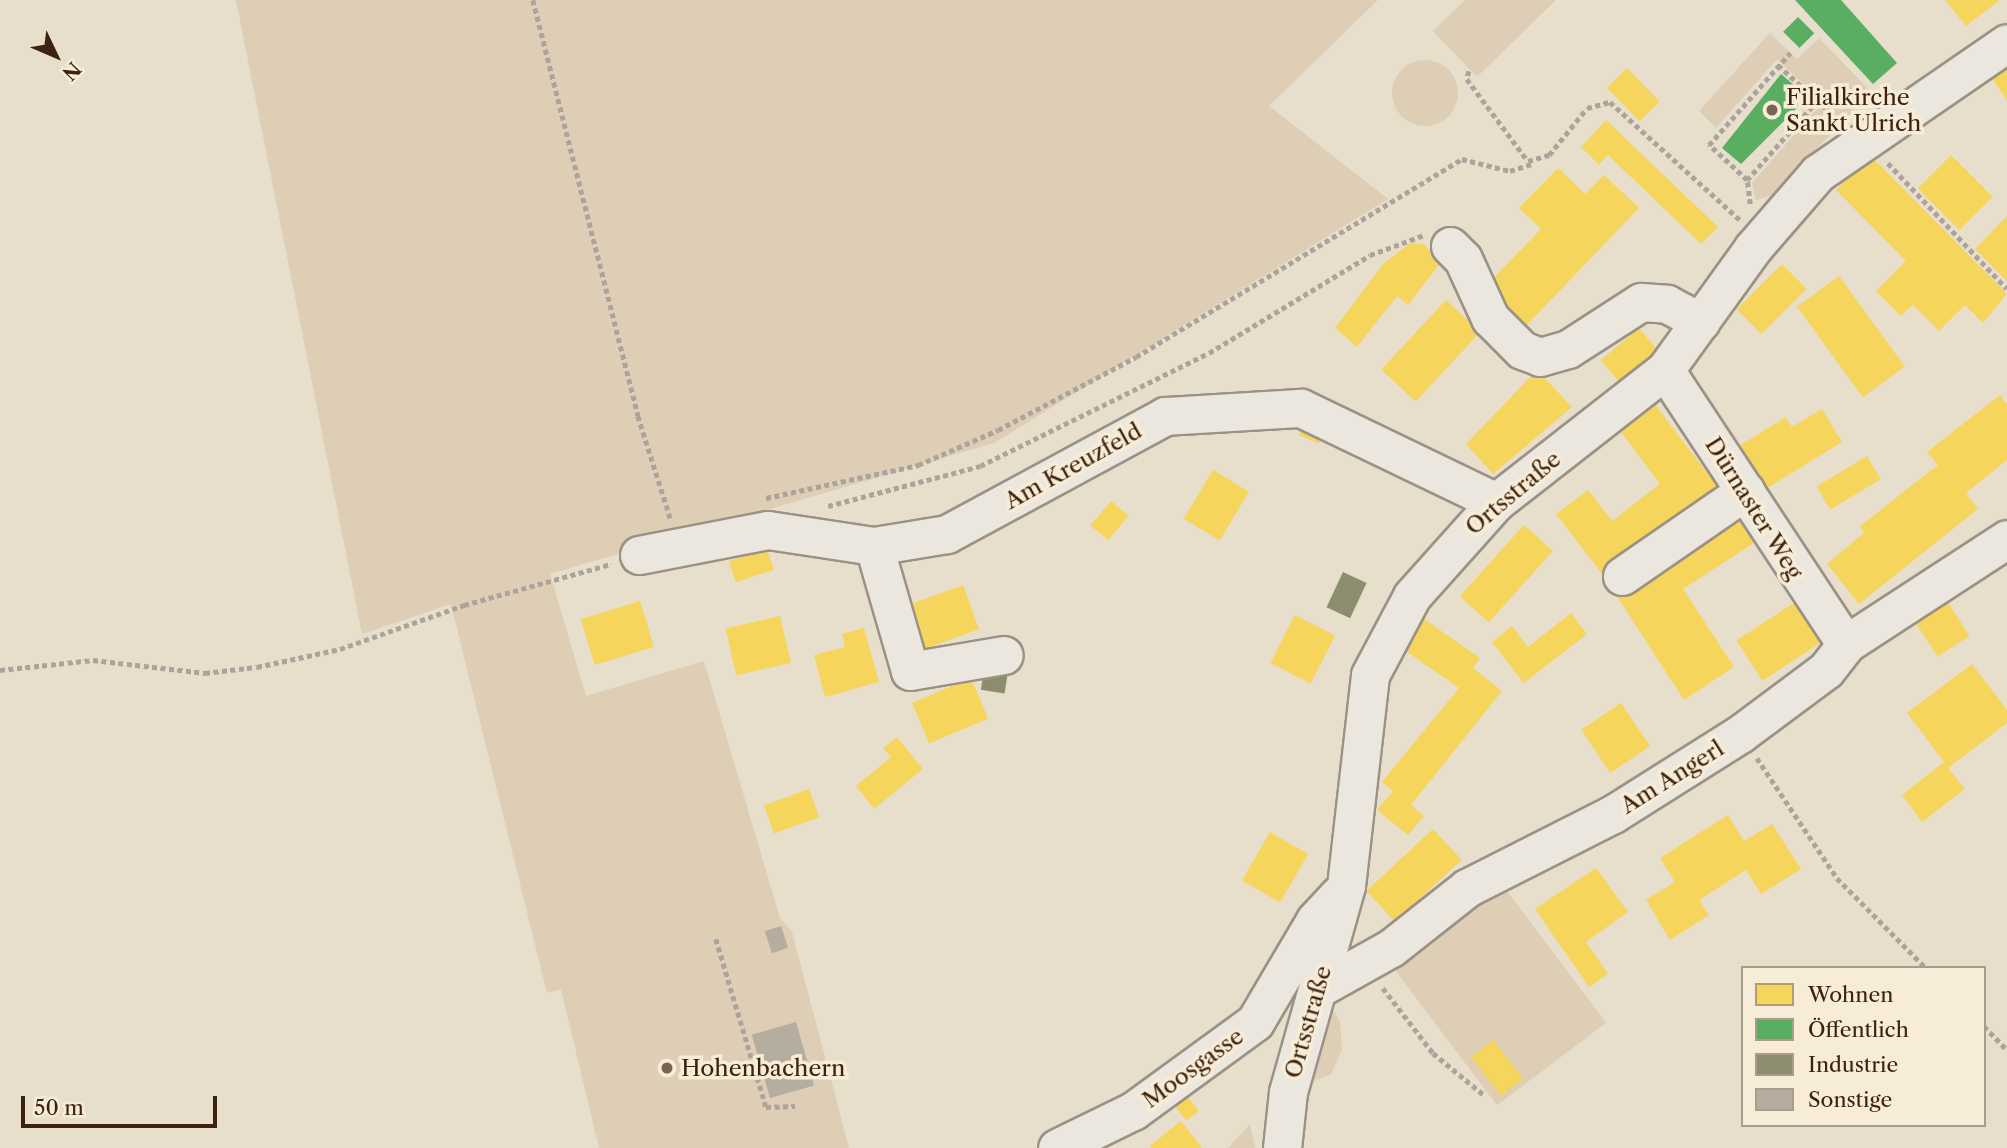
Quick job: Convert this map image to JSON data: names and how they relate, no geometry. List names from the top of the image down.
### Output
{
  "streets": {
    "street": [
      "Am Kreuzfeld",
      "Ortsstraße",
      "Dürnaster Weg",
      "Am Angerl",
      "Moosgasse"
    ]
  },
  "crossings": [
    ["Am Kreuzfeld", "Ortsstraße"],
    ["Ortsstraße", "Dürnaster Weg"],
    ["Ortsstraße", "Am Angerl"],
    ["Ortsstraße", "Moosgasse"],
    ["Dürnaster Weg", "Am Angerl"]
  ],
  "places": ["Filialkirche Sankt Ulrich", "Hohenbachern"],
  "legend": [
    "Wohnen",
    "Öffentlich",
    "Industrie",
    "Sonstige"
  ],
  "scale_bar": "50 m",
  "north": "bottom right"
}
